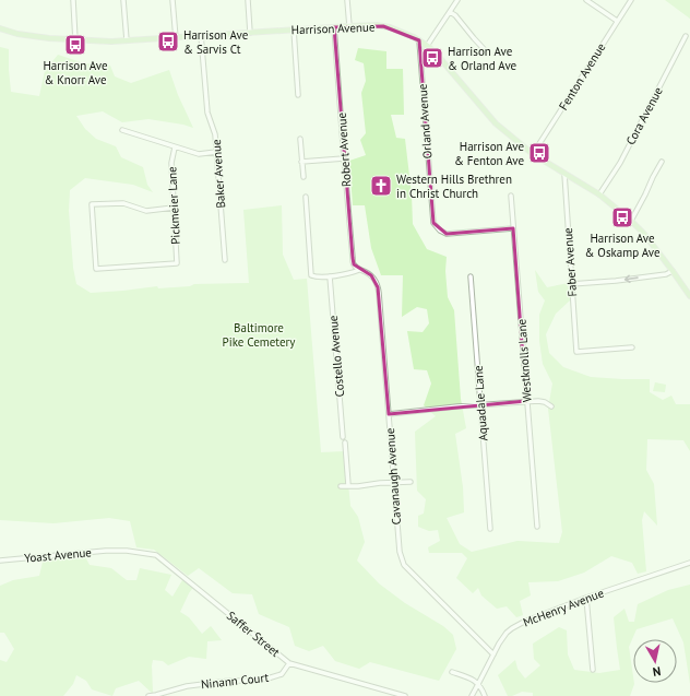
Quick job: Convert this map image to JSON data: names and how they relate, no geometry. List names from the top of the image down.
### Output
{
  "streets": {
    "main road": ["Harrison Avenue"],
    "street": [
      "Fenton Avenue",
      "Cora Avenue",
      "Orland Avenue",
      "Robert Avenue",
      "Baker Avenue",
      "Pickmeier Lane",
      "Faber Avenue",
      "Costello Avenue",
      "Westknolls Lane",
      "Aquadale Lane",
      "Cavanaugh Avenue",
      "Yoast Avenue",
      "McHenry Avenue",
      "Saffer Street",
      "Ninann Court"
    ]
  },
  "crossings": [
    ["Harrison Avenue", "Fenton Avenue"],
    ["Harrison Avenue", "Cora Avenue"],
    ["Harrison Avenue", "Orland Avenue"],
    ["Harrison Avenue", "Robert Avenue"],
    ["Harrison Avenue", "Baker Avenue"],
    ["Harrison Avenue", "Faber Avenue"],
    ["Orland Avenue", "Westknolls Lane"],
    ["Robert Avenue", "Cavanaugh Avenue"],
    ["Cavanaugh Avenue", "McHenry Avenue"],
    ["Yoast Avenue", "Saffer Street"],
    ["Saffer Street", "Ninann Court"]
  ],
  "parks": ["Baltimore Pike Cemetery"],
  "places": {
    "bus stop": [
      "Harrison Ave & Sarvis Ct",
      "Harrison Ave & Knorr Ave",
      "Harrison Ave & Orland Ave",
      "Harrison Ave & Fenton Ave",
      "Harrison Ave & Oskamp Ave"
    ],
    "church": ["Western Hills Brethren in Christ Church"]
  },
  "north": "bottom"
}
